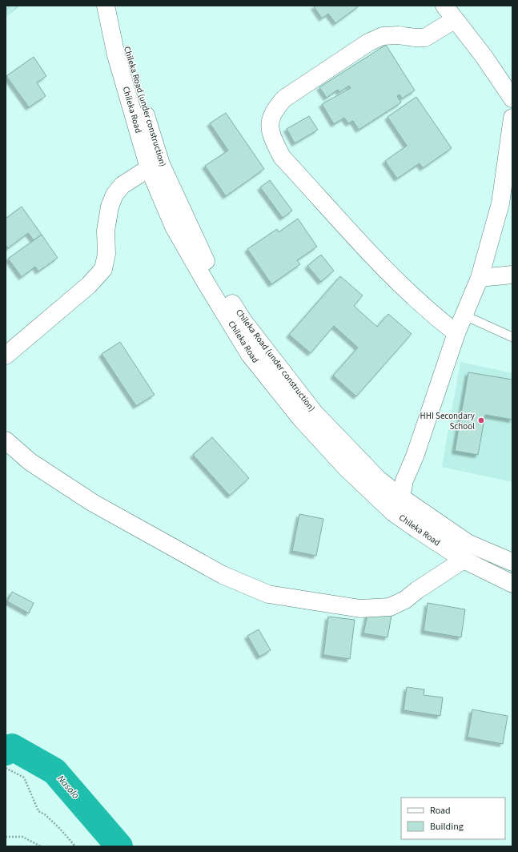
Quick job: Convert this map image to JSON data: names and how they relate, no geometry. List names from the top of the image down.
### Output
{
  "streets": {
    "main road": ["Chileka Road (under construction)", "Chileka Road"]
  },
  "crossings": [
    ["Chileka Road (under construction)", "Chileka Road"]
  ],
  "water": ["Nasolo"],
  "places": ["HHI Secondary School"],
  "legend": ["Road", "Building"]
}
